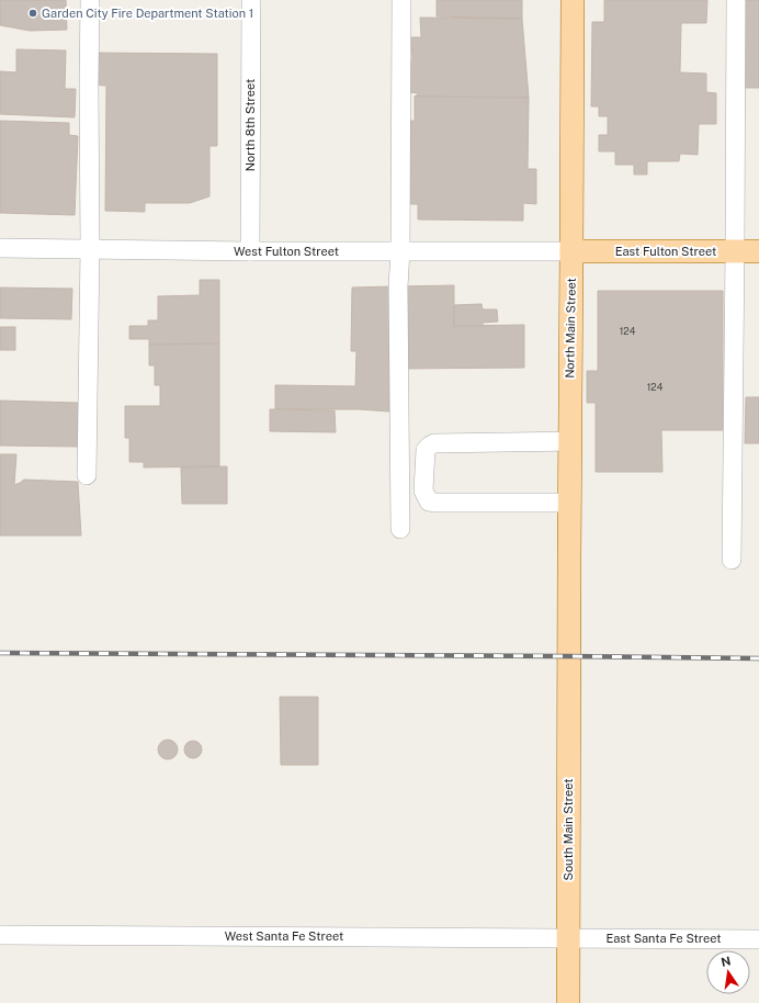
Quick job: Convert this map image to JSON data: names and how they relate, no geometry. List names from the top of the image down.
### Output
{
  "streets": {
    "main road": ["East Fulton Street", "North Main Street", "South Main Street"],
    "street": [
      "North 8th Street",
      "West Fulton Street",
      "West Santa Fe Street",
      "East Santa Fe Street"
    ]
  },
  "crossings": [
    ["North 8th Street", "West Fulton Street"],
    ["West Fulton Street", "East Fulton Street"],
    ["West Fulton Street", "North Main Street"],
    ["East Fulton Street", "North Main Street"],
    ["North Main Street", "South Main Street"],
    ["South Main Street", "West Santa Fe Street"],
    ["South Main Street", "East Santa Fe Street"],
    ["West Santa Fe Street", "East Santa Fe Street"]
  ],
  "places": ["Garden City Fire Department Station 1"],
  "house_numbers": ["124", "124"],
  "north": "top"
}
